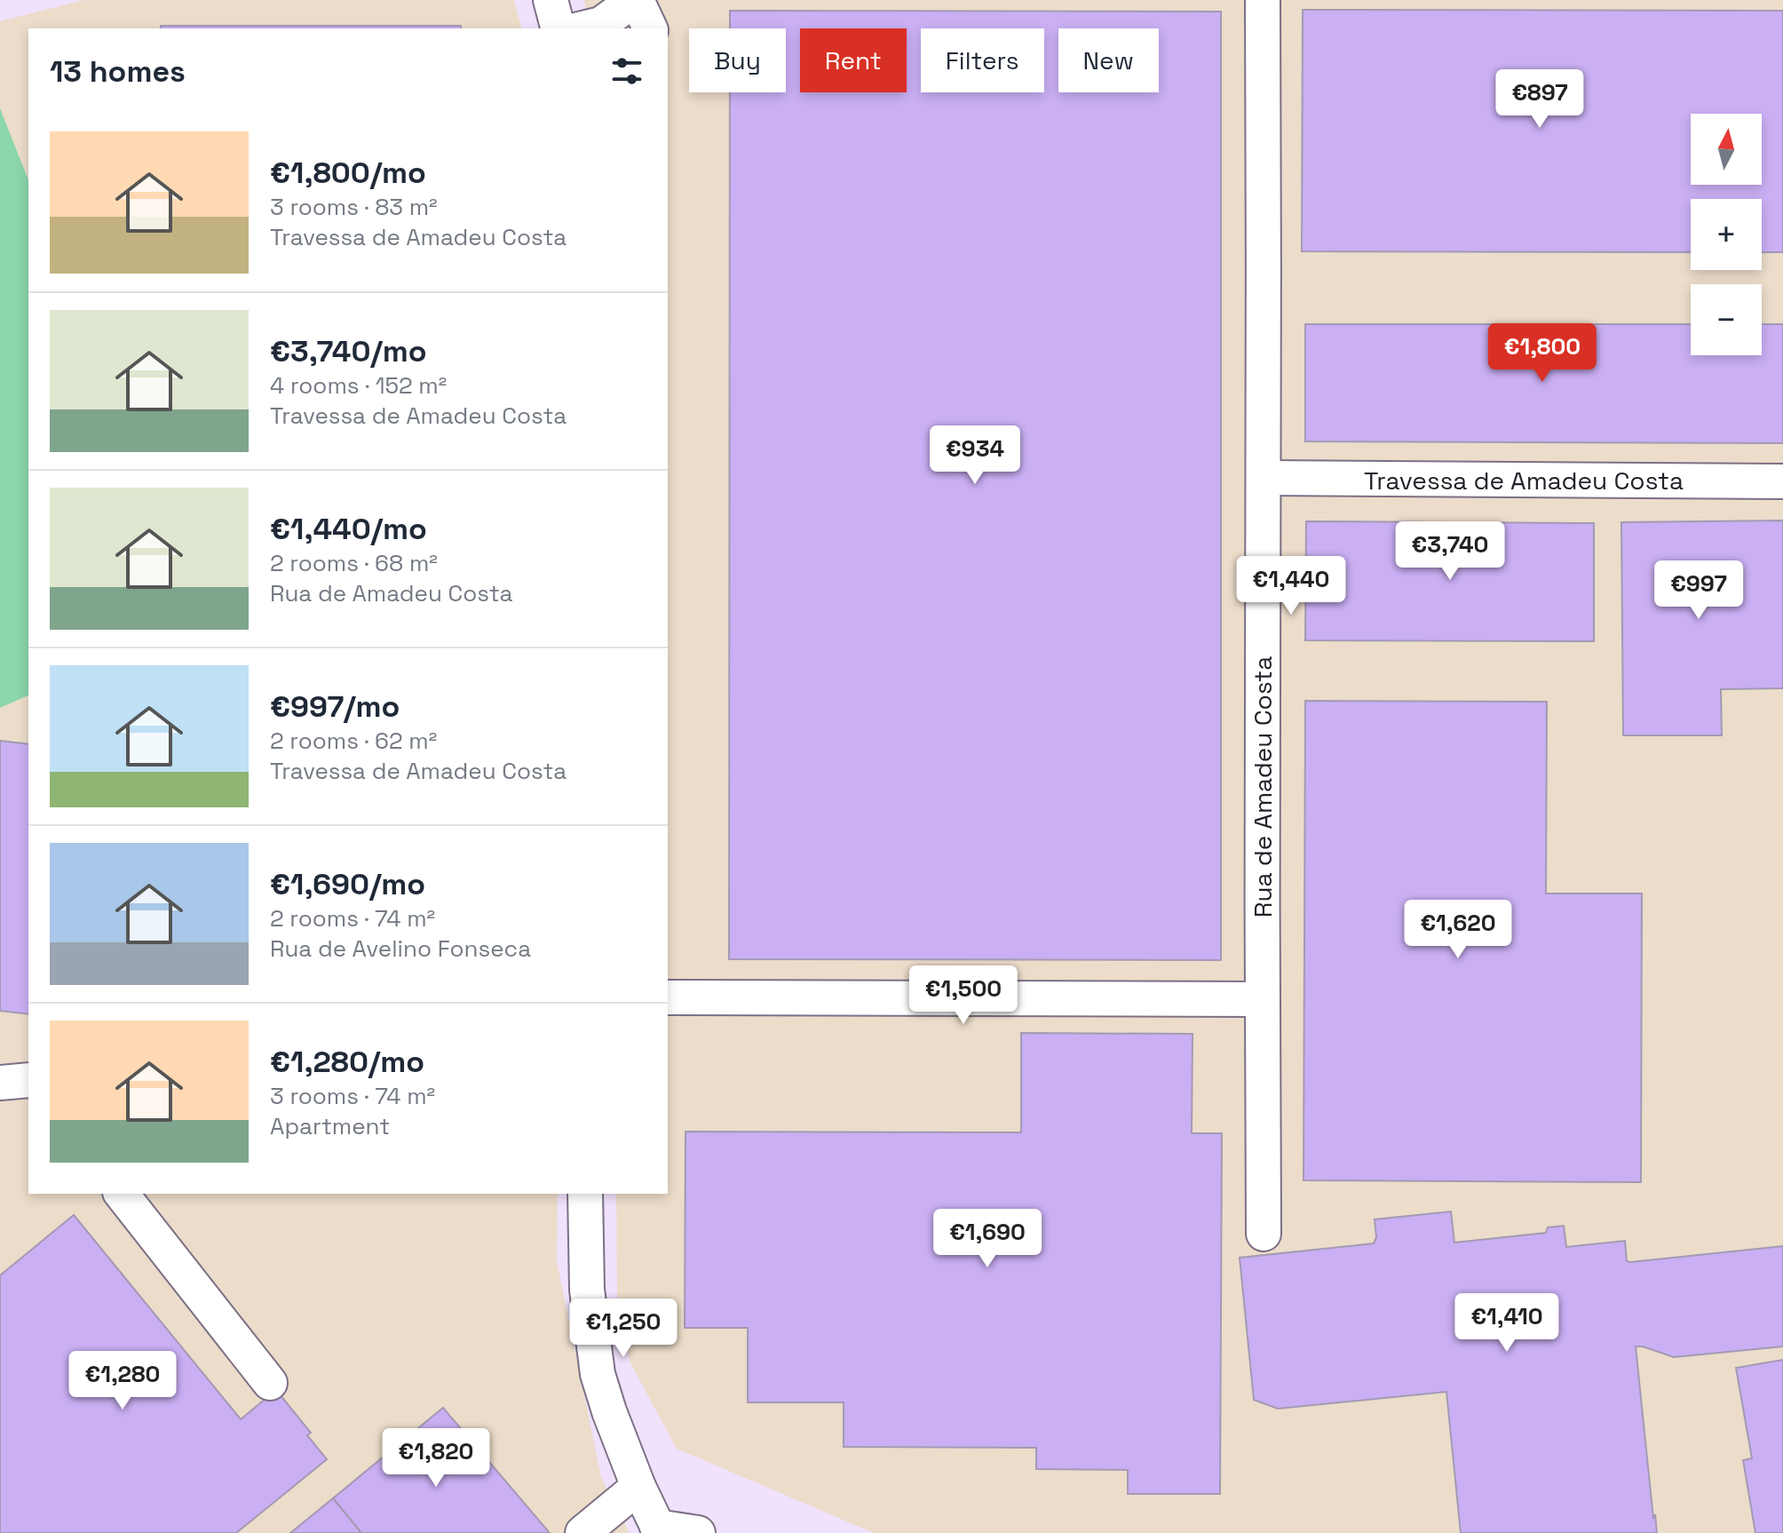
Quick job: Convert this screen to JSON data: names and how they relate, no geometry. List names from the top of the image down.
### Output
{
  "streets": {
    "street": ["Travessa de Amadeu Costa", "Rua de Amadeu Costa"]
  },
  "crossings": [
    ["Travessa de Amadeu Costa", "Rua de Amadeu Costa"]
  ],
  "north": "top",
  "page": {
    "chip": [
      "Buy",
      "Rent",
      "Filters",
      "New"
    ],
    "heading": "13 homes",
    "price": [
      "€897",
      "€1,800",
      "€934",
      "€3,740",
      "€1,440",
      "€997",
      "€1,620",
      "€1,500",
      "€1,690",
      "€1,410",
      "€1,250",
      "€1,280",
      "€1,820"
    ],
    "map_buttons": ["+", "−"],
    "list": [
      {
        "name": "€1,800/mo",
        "note": "3 rooms · 83 m² · Travessa de Amadeu Costa"
      },
      {
        "name": "€3,740/mo",
        "note": "4 rooms · 152 m² · Travessa de Amadeu Costa"
      },
      {
        "name": "€1,440/mo",
        "note": "2 rooms · 68 m² · Rua de Amadeu Costa"
      },
      {
        "name": "€997/mo",
        "note": "2 rooms · 62 m² · Travessa de Amadeu Costa"
      },
      {
        "name": "€1,690/mo",
        "note": "2 rooms · 74 m² · Rua de Avelino Fonseca"
      },
      {
        "name": "€1,280/mo",
        "note": "3 rooms · 74 m² · Apartment"
      }
    ]
  }
}
